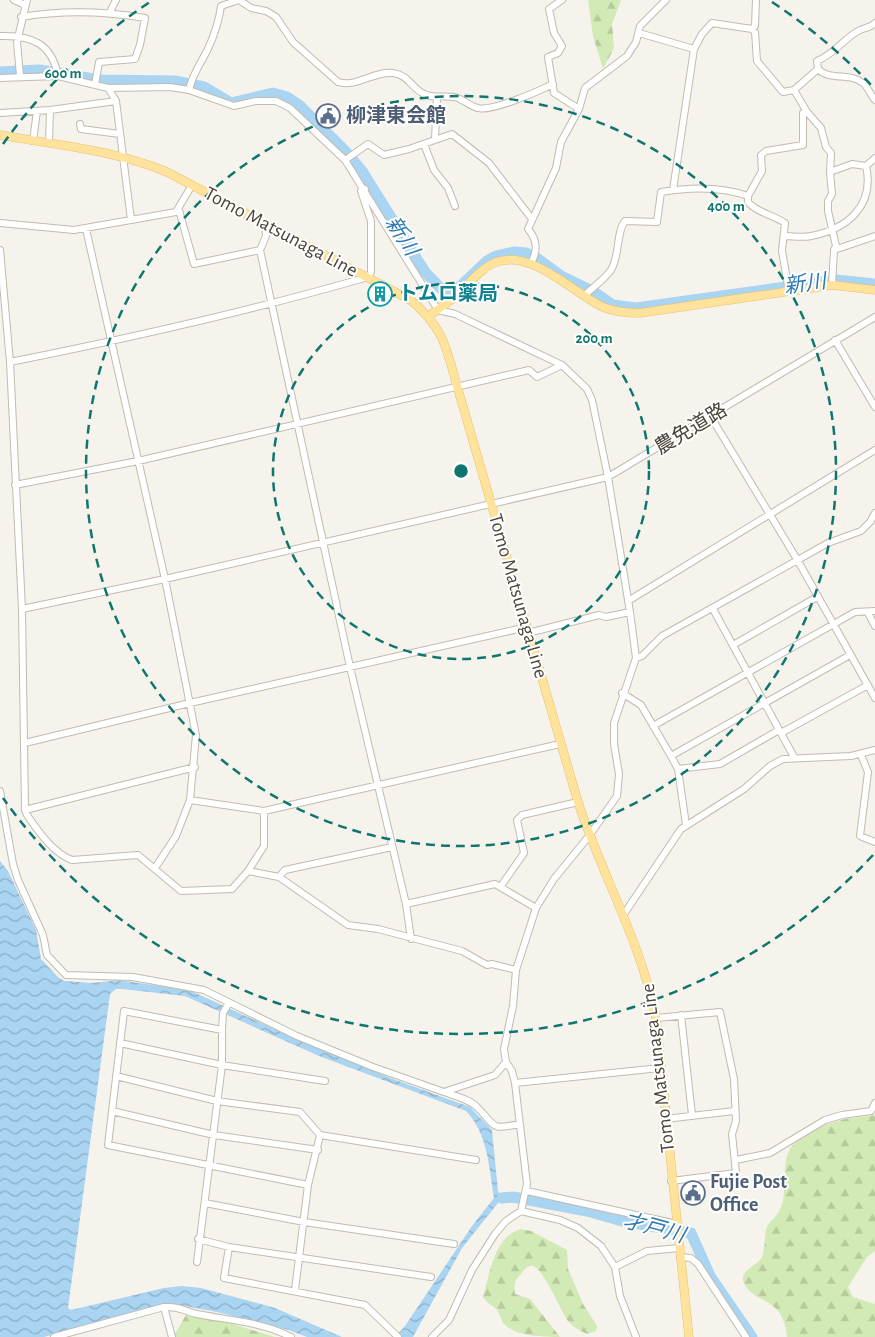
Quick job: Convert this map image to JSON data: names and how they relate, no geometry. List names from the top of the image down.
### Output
{
  "streets": {
    "main road": ["Tomo Matsunaga Line"],
    "street": ["農免道路"]
  },
  "crossings": [
    ["Tomo Matsunaga Line", "農免道路"]
  ],
  "water": ["新川", "才戸川"],
  "places": {
    "public building": ["柳津東会館", "Fujie Post Office"],
    "building": ["トムロ薬局"]
  },
  "rings": ["600 m", "400 m", "200 m"]
}
